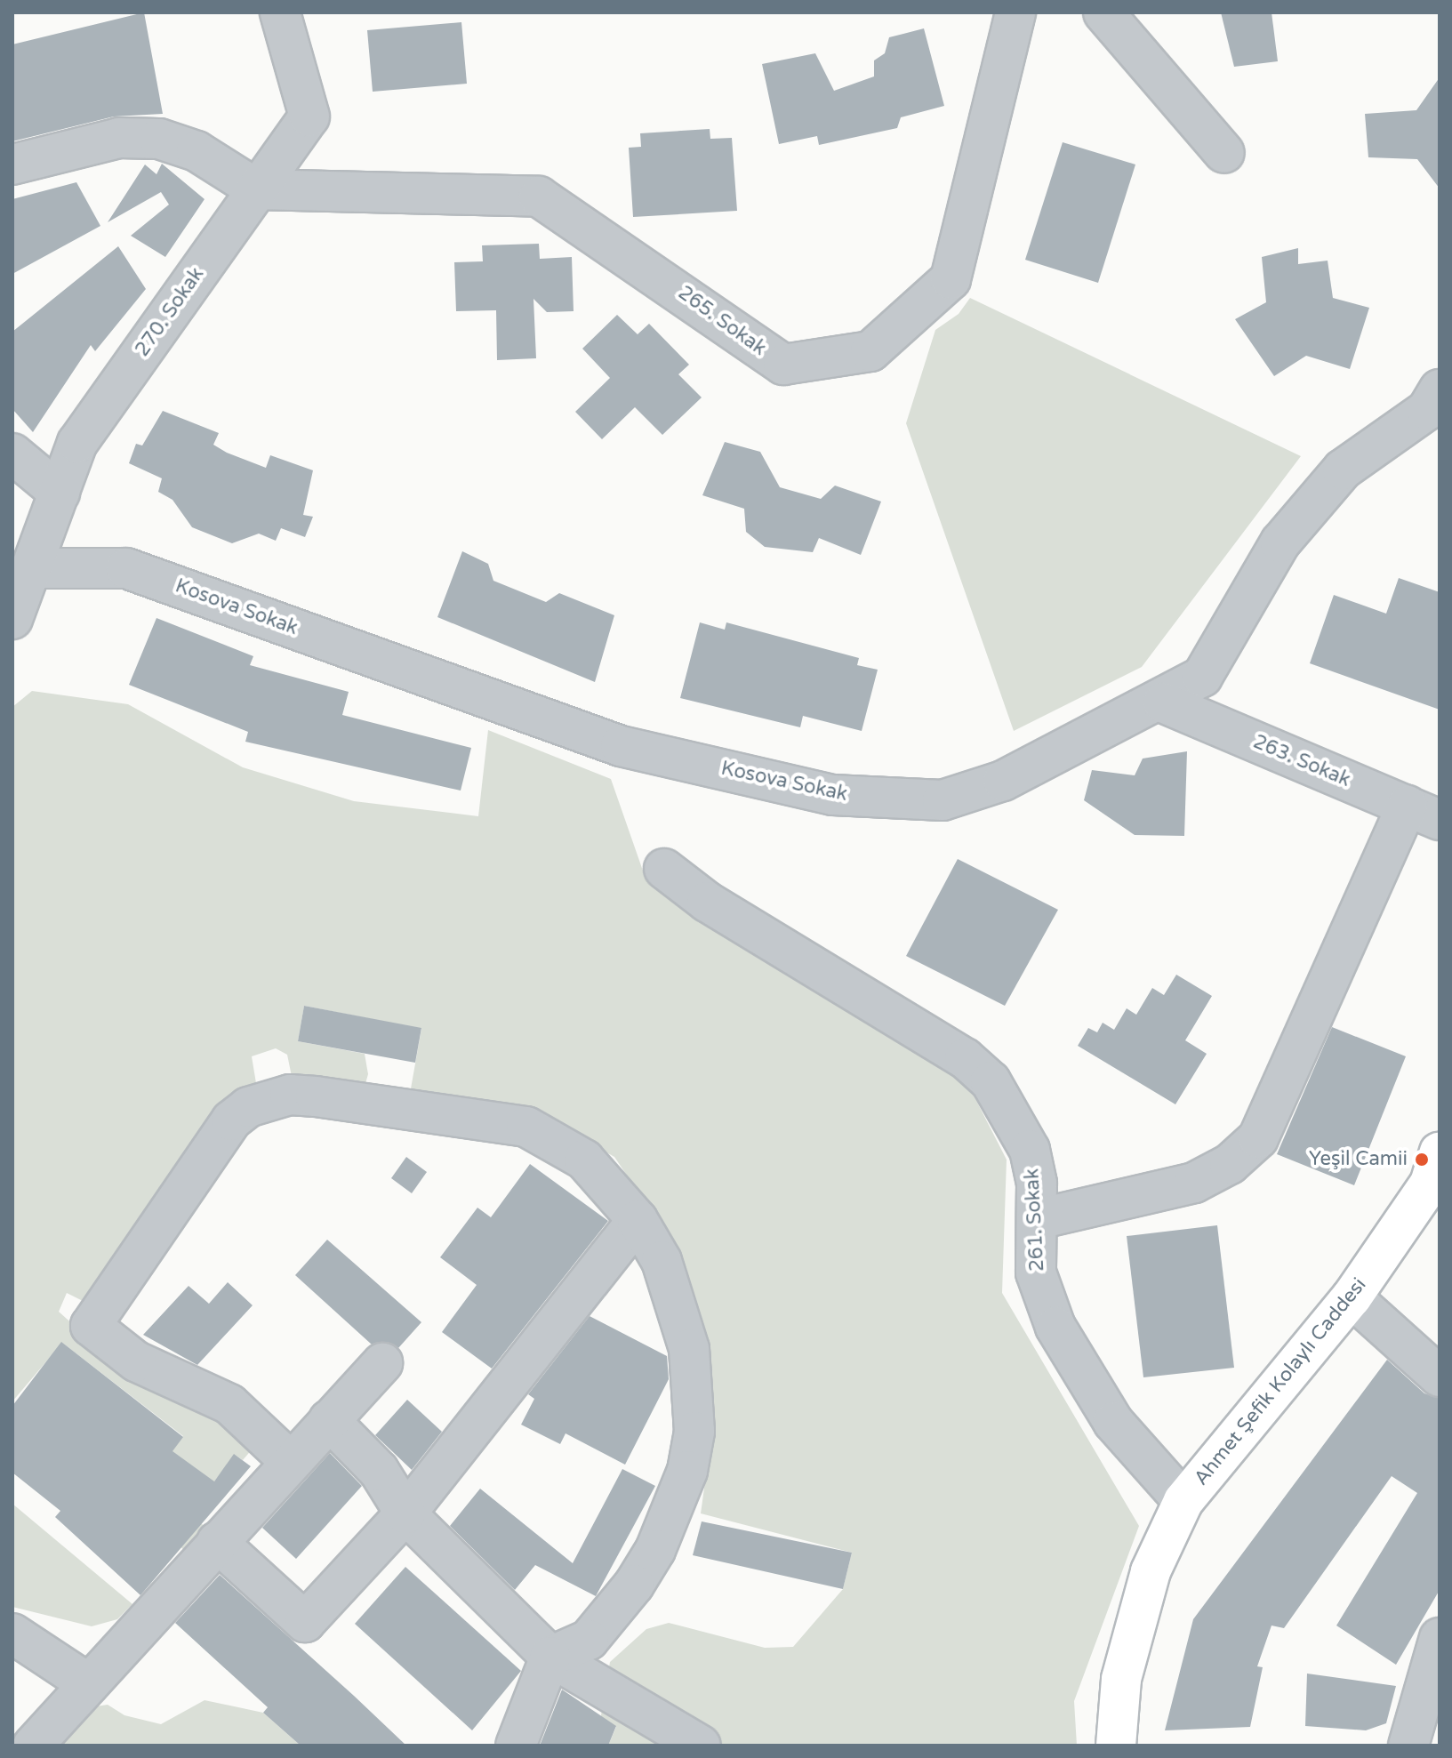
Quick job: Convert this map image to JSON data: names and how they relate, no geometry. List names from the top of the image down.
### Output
{
  "streets": {
    "main road": ["Ahmet Şefik Kolaylı Caddesi"],
    "street": [
      "270. Sokak",
      "265. Sokak",
      "Kosova Sokak",
      "263. Sokak",
      "261. Sokak"
    ]
  },
  "crossings": [
    ["270. Sokak", "265. Sokak"],
    ["270. Sokak", "Kosova Sokak"],
    ["Kosova Sokak", "263. Sokak"],
    ["261. Sokak", "Ahmet Şefik Kolaylı Caddesi"]
  ],
  "places": ["Yeşil Camii"]
}
